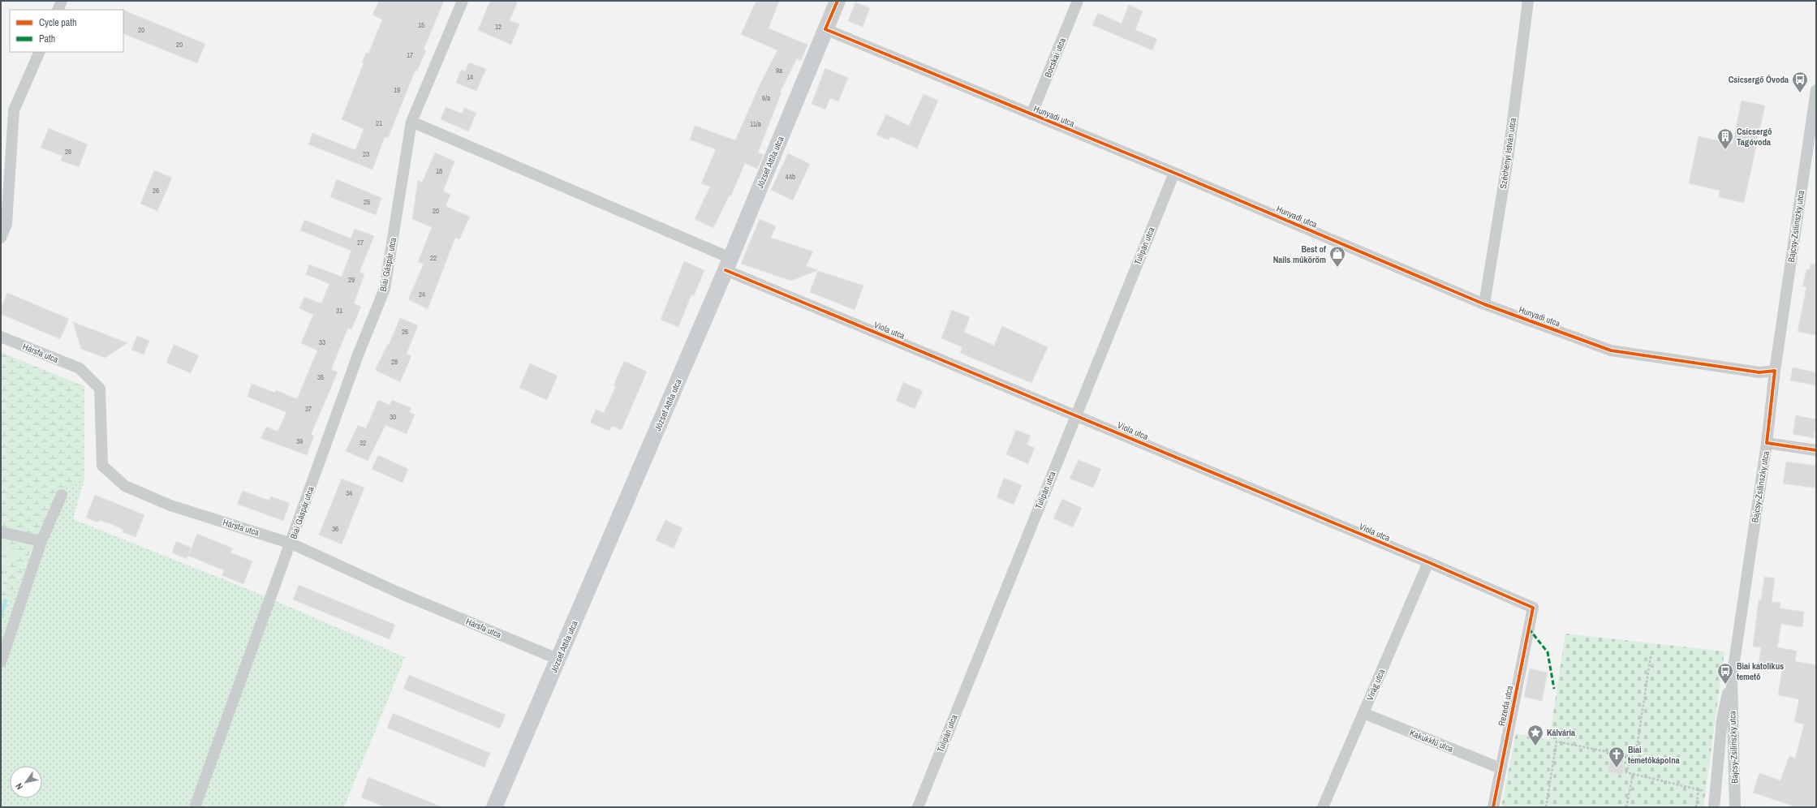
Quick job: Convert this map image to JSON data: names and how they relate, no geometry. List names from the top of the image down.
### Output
{
  "streets": {
    "street": [
      "Bocskai utca",
      "Hunyadi utca",
      "Széchenyi István utca",
      "József Attila utca",
      "Bajcsy-Zsilinszky utca",
      "Tulipán utca",
      "Biai Gáspár utca",
      "Viola utca",
      "Hársfa utca",
      "Virág utca",
      "Rezeda utca",
      "Kakukkfű utca"
    ]
  },
  "crossings": [
    ["Bocskai utca", "Hunyadi utca"],
    ["Hunyadi utca", "Széchenyi István utca"],
    ["Hunyadi utca", "József Attila utca"],
    ["Hunyadi utca", "Bajcsy-Zsilinszky utca"],
    ["Hunyadi utca", "Tulipán utca"],
    ["József Attila utca", "Viola utca"],
    ["József Attila utca", "Hársfa utca"],
    ["Tulipán utca", "Viola utca"],
    ["Biai Gáspár utca", "Viola utca"],
    ["Biai Gáspár utca", "Hársfa utca"],
    ["Viola utca", "Virág utca"],
    ["Viola utca", "Rezeda utca"],
    ["Virág utca", "Kakukkfű utca"],
    ["Rezeda utca", "Kakukkfű utca"]
  ],
  "places": {
    "bus stop": ["Csicsergő Óvoda", "Biai katolikus temető"],
    "building": ["Csicsergő Tagóvoda"],
    "shop": ["Best of Nails műköröm"],
    "place": ["Kálvária"],
    "church": ["Biai temetőkápolna"]
  },
  "house_numbers": [
    "15",
    "12",
    "20",
    "20",
    "17",
    "9a",
    "14",
    "19",
    "9/a",
    "21",
    "11/a",
    "26",
    "23",
    "18",
    "44b",
    "26",
    "25",
    "20",
    "27",
    "22",
    "29",
    "24",
    "31",
    "26",
    "33",
    "28",
    "35",
    "37",
    "30",
    "39",
    "32",
    "34",
    "36"
  ],
  "legend": ["Cycle path", "Path"],
  "north": "bottom left"
}
